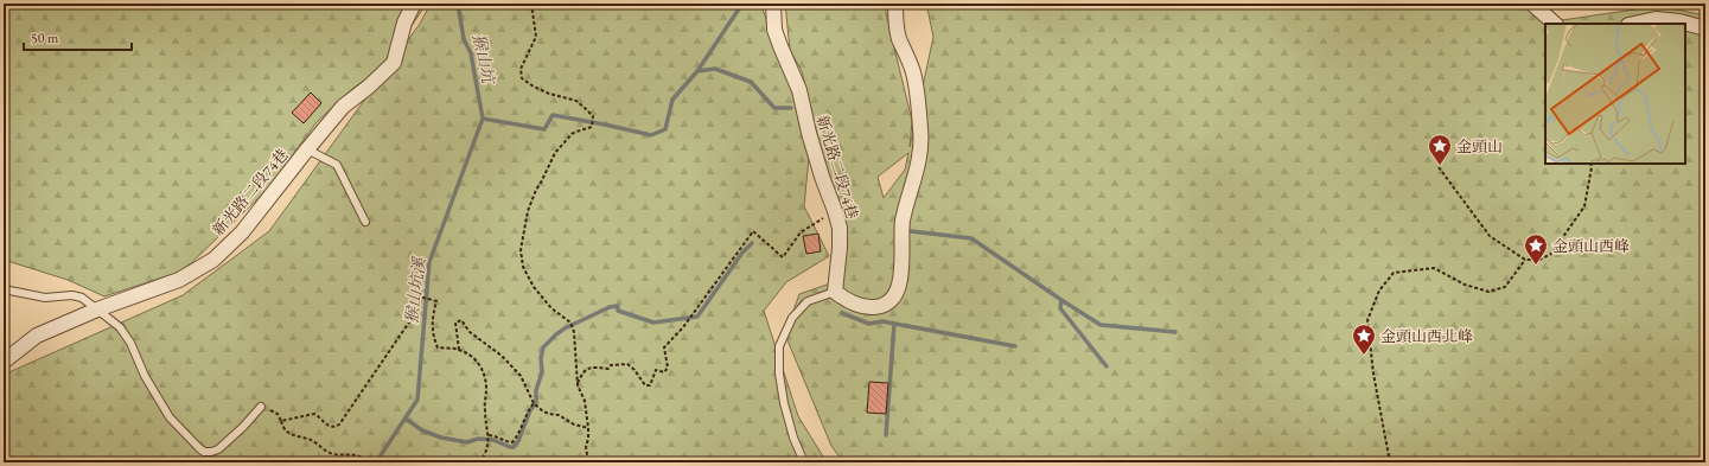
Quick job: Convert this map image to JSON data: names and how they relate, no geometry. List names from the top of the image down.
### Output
{
  "streets": {
    "street": ["新光路二段74巷"]
  },
  "water": ["猴山坑", "猴山坑溪"],
  "places": {
    "place": ["金頭山", "金頭山西峰", "金頭山西北峰"]
  },
  "scale_bar": "50 m"
}
